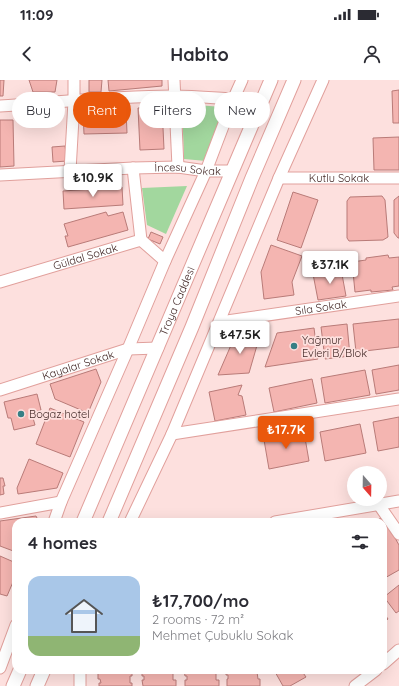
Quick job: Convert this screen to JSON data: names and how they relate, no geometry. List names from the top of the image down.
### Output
{
  "streets": {
    "main road": ["Troya Caddesi"],
    "street": [
      "İncesu Sokak",
      "Kutlu Sokak",
      "Güldal Sokak",
      "Sıla Sokak",
      "Kayalar Sokak"
    ]
  },
  "crossings": [
    ["İncesu Sokak", "Troya Caddesi"],
    ["Troya Caddesi", "Kayalar Sokak"]
  ],
  "places": ["Yağmur Evleri B/Blok", "Bogaz hotel"],
  "north": "bottom",
  "page": {
    "status": "11:09",
    "header": "Habito",
    "chip": [
      "Buy",
      "Rent",
      "Filters",
      "New"
    ],
    "price": [
      "₺10.9K",
      "₺37.1K",
      "₺47.5K",
      "₺17.7K"
    ],
    "heading": "4 homes",
    "list": [
      {
        "name": "₺17,700/mo",
        "note": "2 rooms · 72 m² · Mehmet Çubuklu Sokak"
      }
    ]
  }
}
